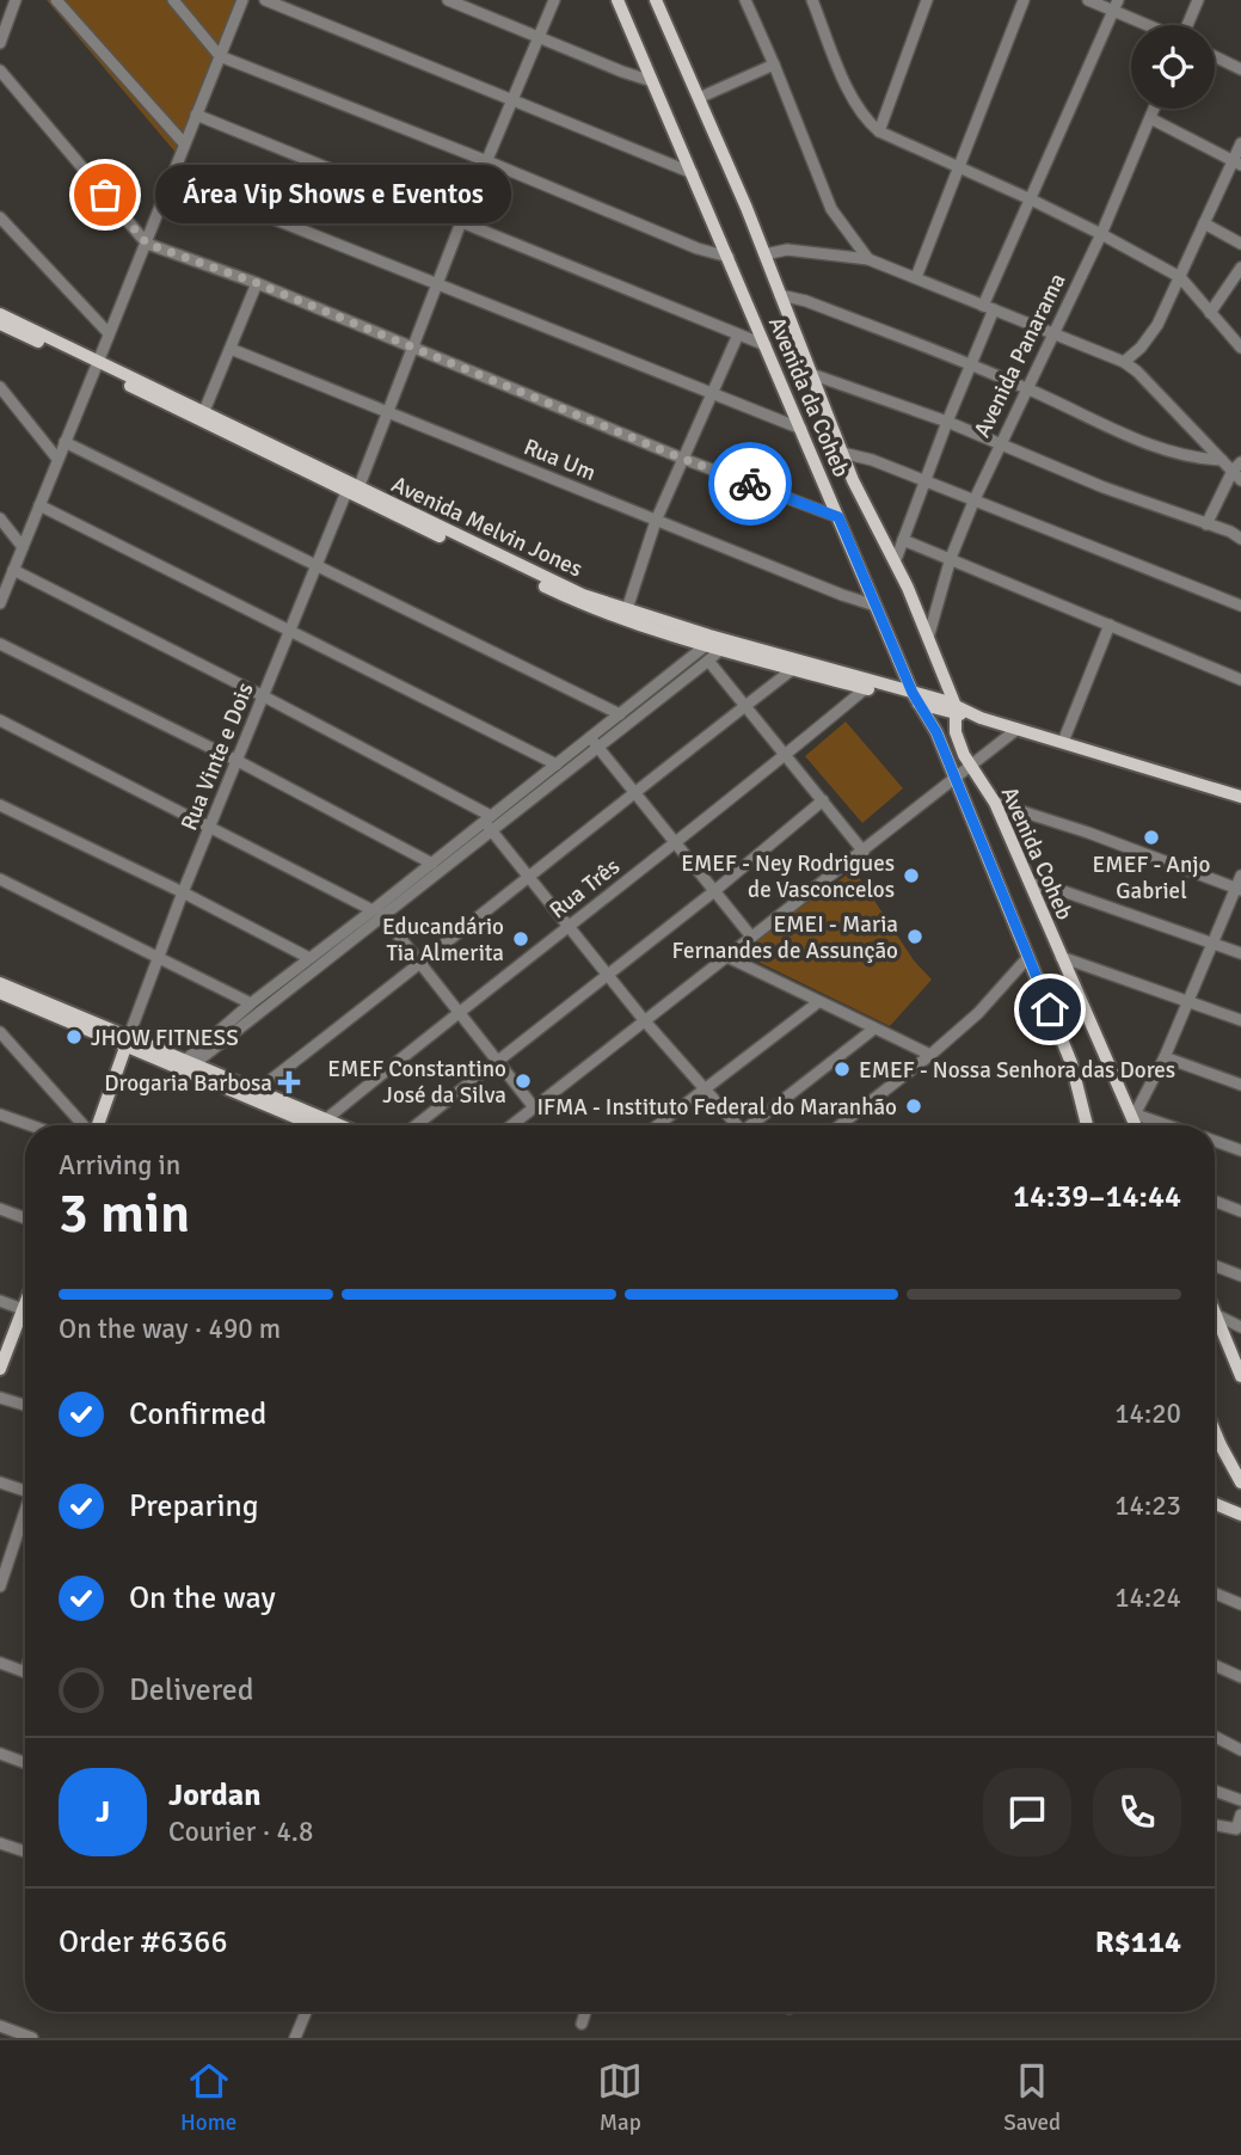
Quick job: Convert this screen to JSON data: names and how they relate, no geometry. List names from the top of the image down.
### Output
{
  "streets": {
    "main road": ["Avenida da Coheb", "Avenida Melvin Jones", "Avenida Coheb"],
    "street": [
      "Avenida Panarama",
      "Rua Um",
      "Rua Vinte e Dois",
      "Rua Três"
    ]
  },
  "crossings": [
    ["Avenida Panarama", "Avenida Coheb"],
    ["Avenida da Coheb", "Rua Um"],
    ["Avenida da Coheb", "Avenida Melvin Jones"],
    ["Avenida da Coheb", "Avenida Coheb"],
    ["Rua Um", "Rua Vinte e Dois"],
    ["Avenida Melvin Jones", "Rua Vinte e Dois"],
    ["Avenida Melvin Jones", "Avenida Coheb"],
    ["Avenida Melvin Jones", "Rua Três"]
  ],
  "places": {
    "other": [
      "Área Vip Shows e Eventos",
      "EMEF - Anjo Gabriel",
      "EMEF - Ney Rodrigues de Vasconcelos",
      "EMEI - Maria Fernandes de Assunção",
      "Educandário Tia Almerita",
      "JHOW FITNESS",
      "EMEF - Nossa Senhora das Dores",
      "EMEF Constantino José da Silva",
      "IFMA - Instituto Federal do Maranhão"
    ],
    "health": ["Drogaria Barbosa"]
  },
  "page": {
    "bubble": "Área Vip Shows e Eventos",
    "heading": ["3 min", "Arriving in", "14:39–14:44"],
    "panel": [
      "Jordan",
      "Courier · 4.8",
      "Order #6366",
      "R$114"
    ],
    "bar": "On the way · 490 m",
    "list": [
      ["Confirmed", "14:20"],
      ["Preparing", "14:23"],
      ["On the way", "14:24"],
      "Delivered"
    ],
    "round": "J",
    "tabs": ["Home", "Map", "Saved"]
  }
}
